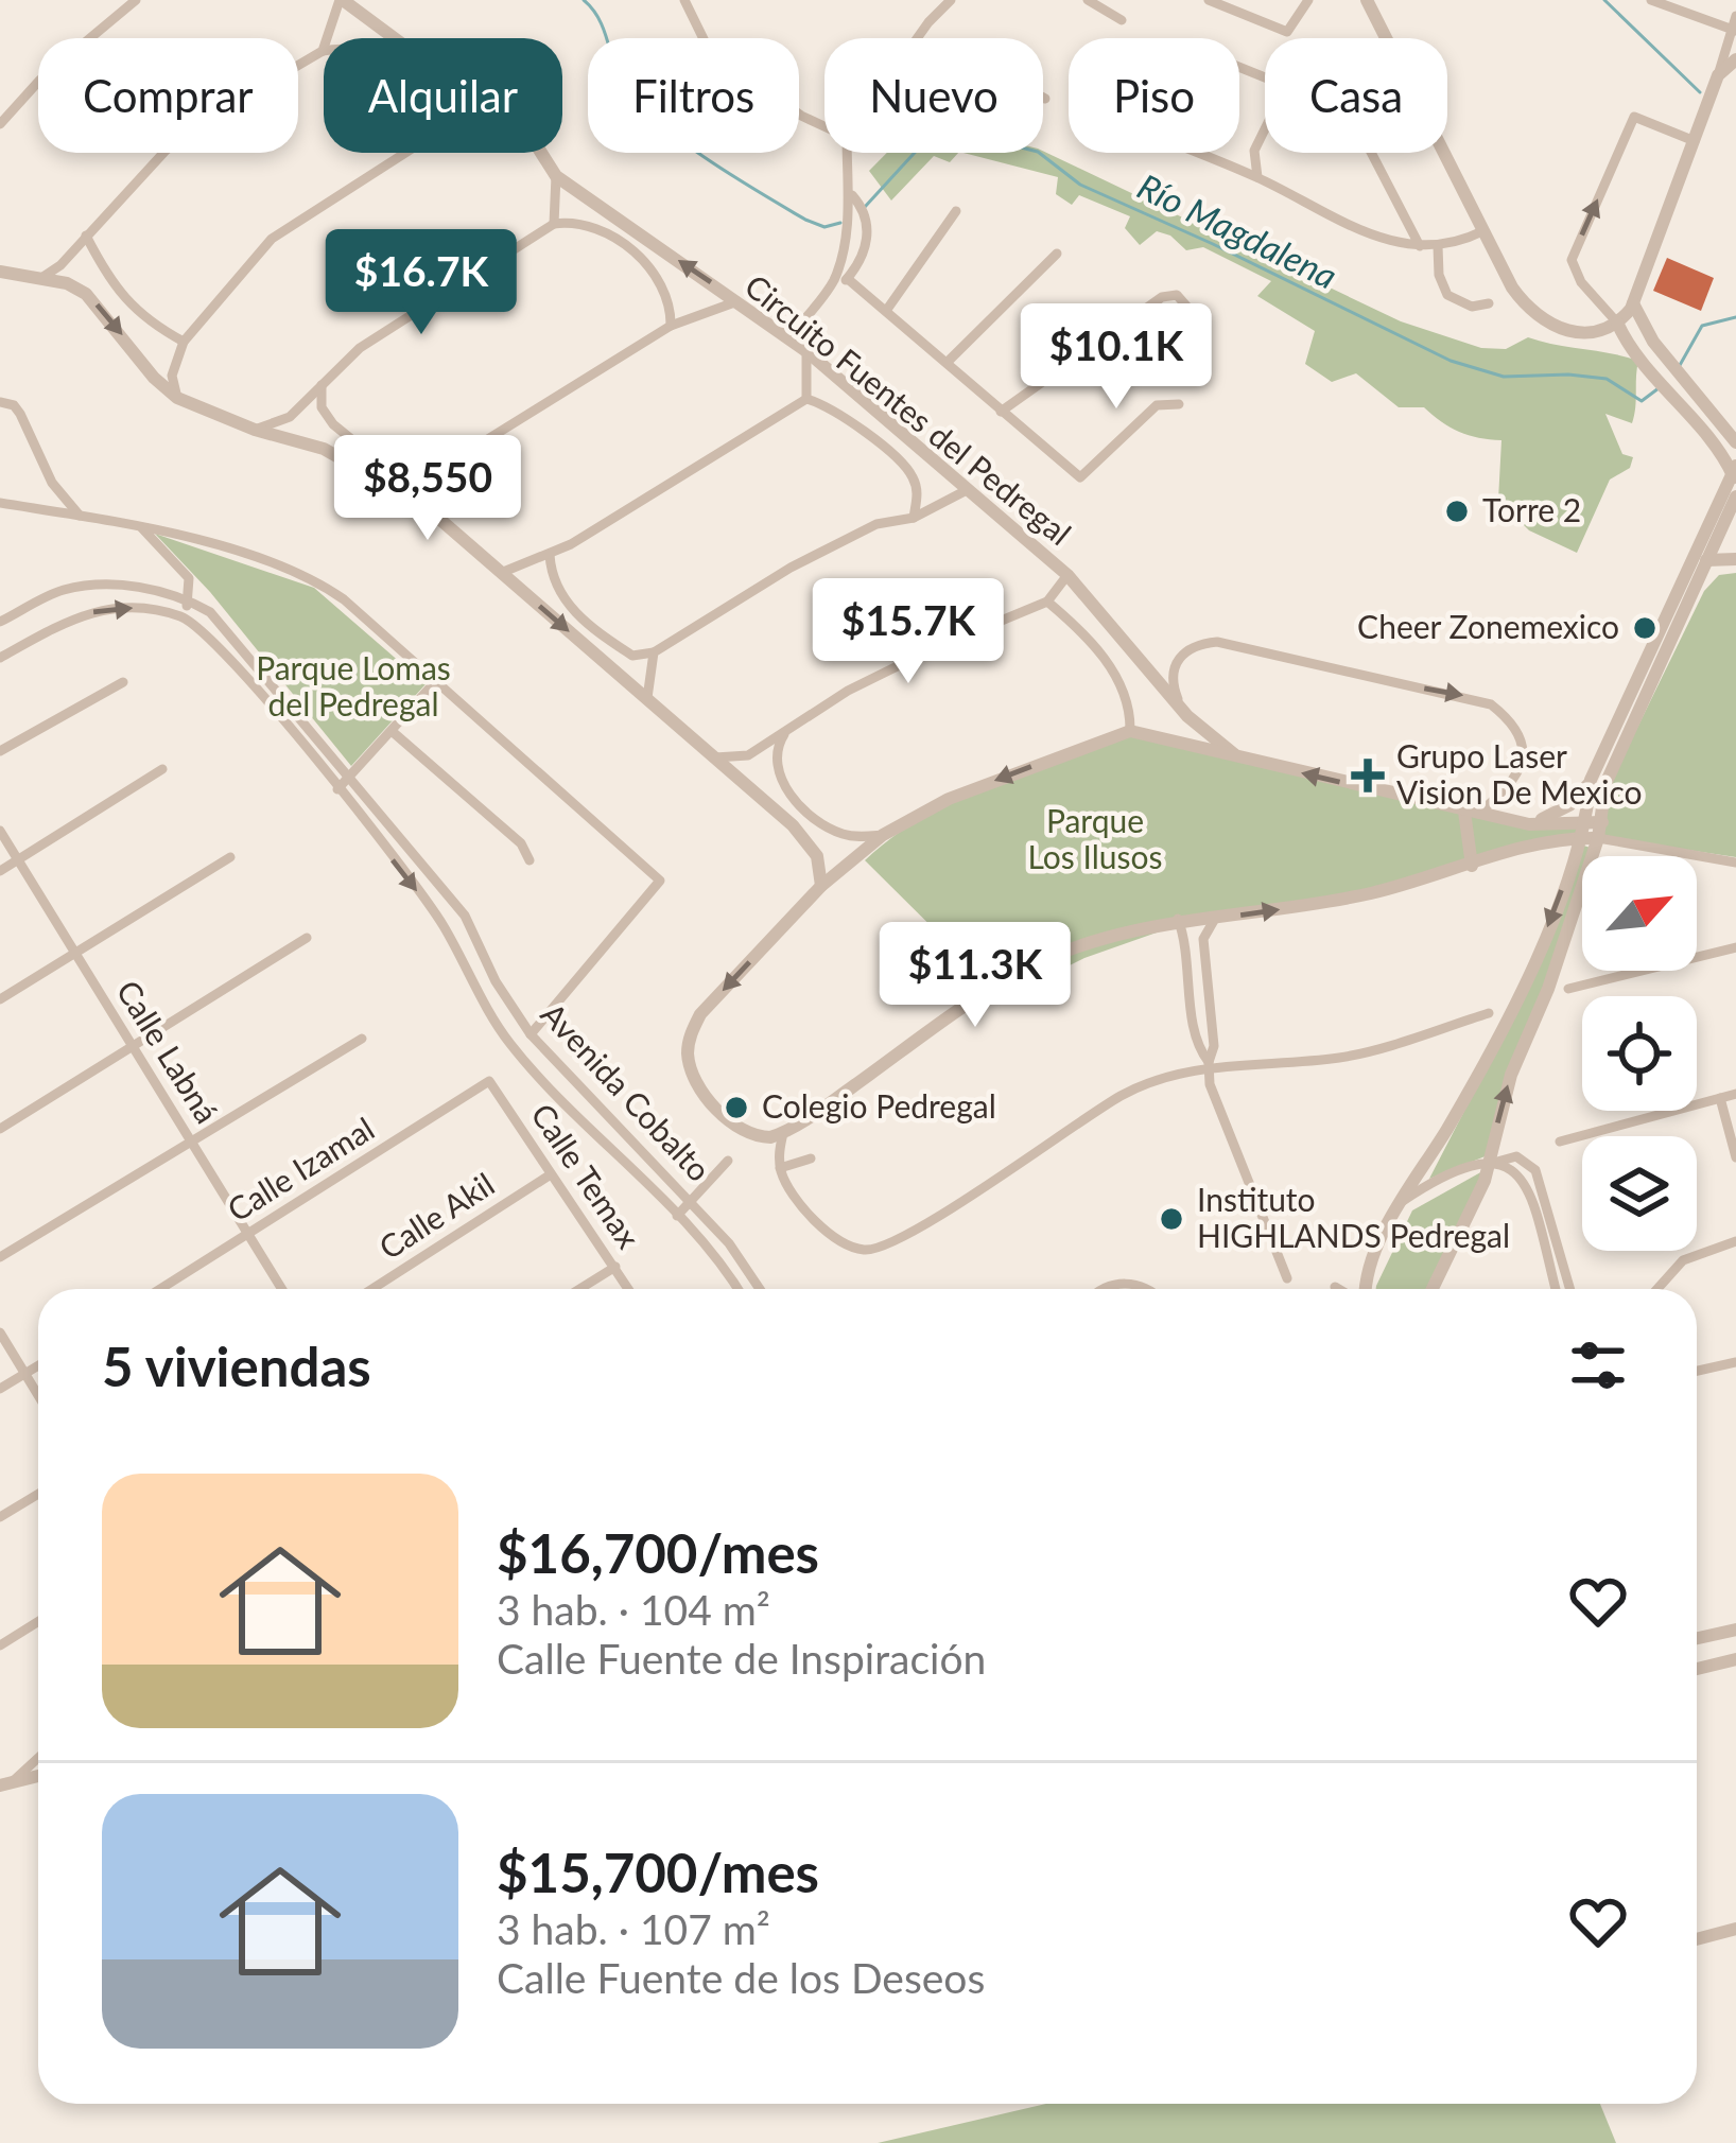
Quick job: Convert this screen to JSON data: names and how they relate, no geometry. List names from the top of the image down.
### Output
{
  "streets": {
    "street": [
      "Circuito Fuentes del Pedregal",
      "Calle Labná",
      "Avenida Cobalto",
      "Calle Izamal",
      "Calle Temax",
      "Calle Akil"
    ]
  },
  "crossings": [
    ["Calle Labná", "Calle Izamal"],
    ["Calle Izamal", "Calle Temax"],
    ["Calle Temax", "Calle Akil"]
  ],
  "water": ["Río Magdalena"],
  "parks": ["Parque Lomas del Pedregal", "Parque Los Ilusos"],
  "places": {
    "other": [
      "Torre 2",
      "Cheer Zonemexico",
      "Colegio Pedregal",
      "Instituto HIGHLANDS Pedregal"
    ],
    "health": ["Grupo Laser Vision De Mexico"]
  },
  "north": "top right",
  "page": {
    "chip": [
      "Comprar",
      "Alquilar",
      "Filtros",
      "Nuevo",
      "Piso",
      "Casa"
    ],
    "price": [
      "$16.7K",
      "$10.1K",
      "$8,550",
      "$15.7K",
      "$11.3K"
    ],
    "heading": "5 viviendas",
    "list": [
      {
        "name": "$16,700/mes",
        "note": "3 hab. · 104 m² · Calle Fuente de Inspiración"
      },
      {
        "name": "$15,700/mes",
        "note": "3 hab. · 107 m² · Calle Fuente de los Deseos"
      }
    ]
  }
}
